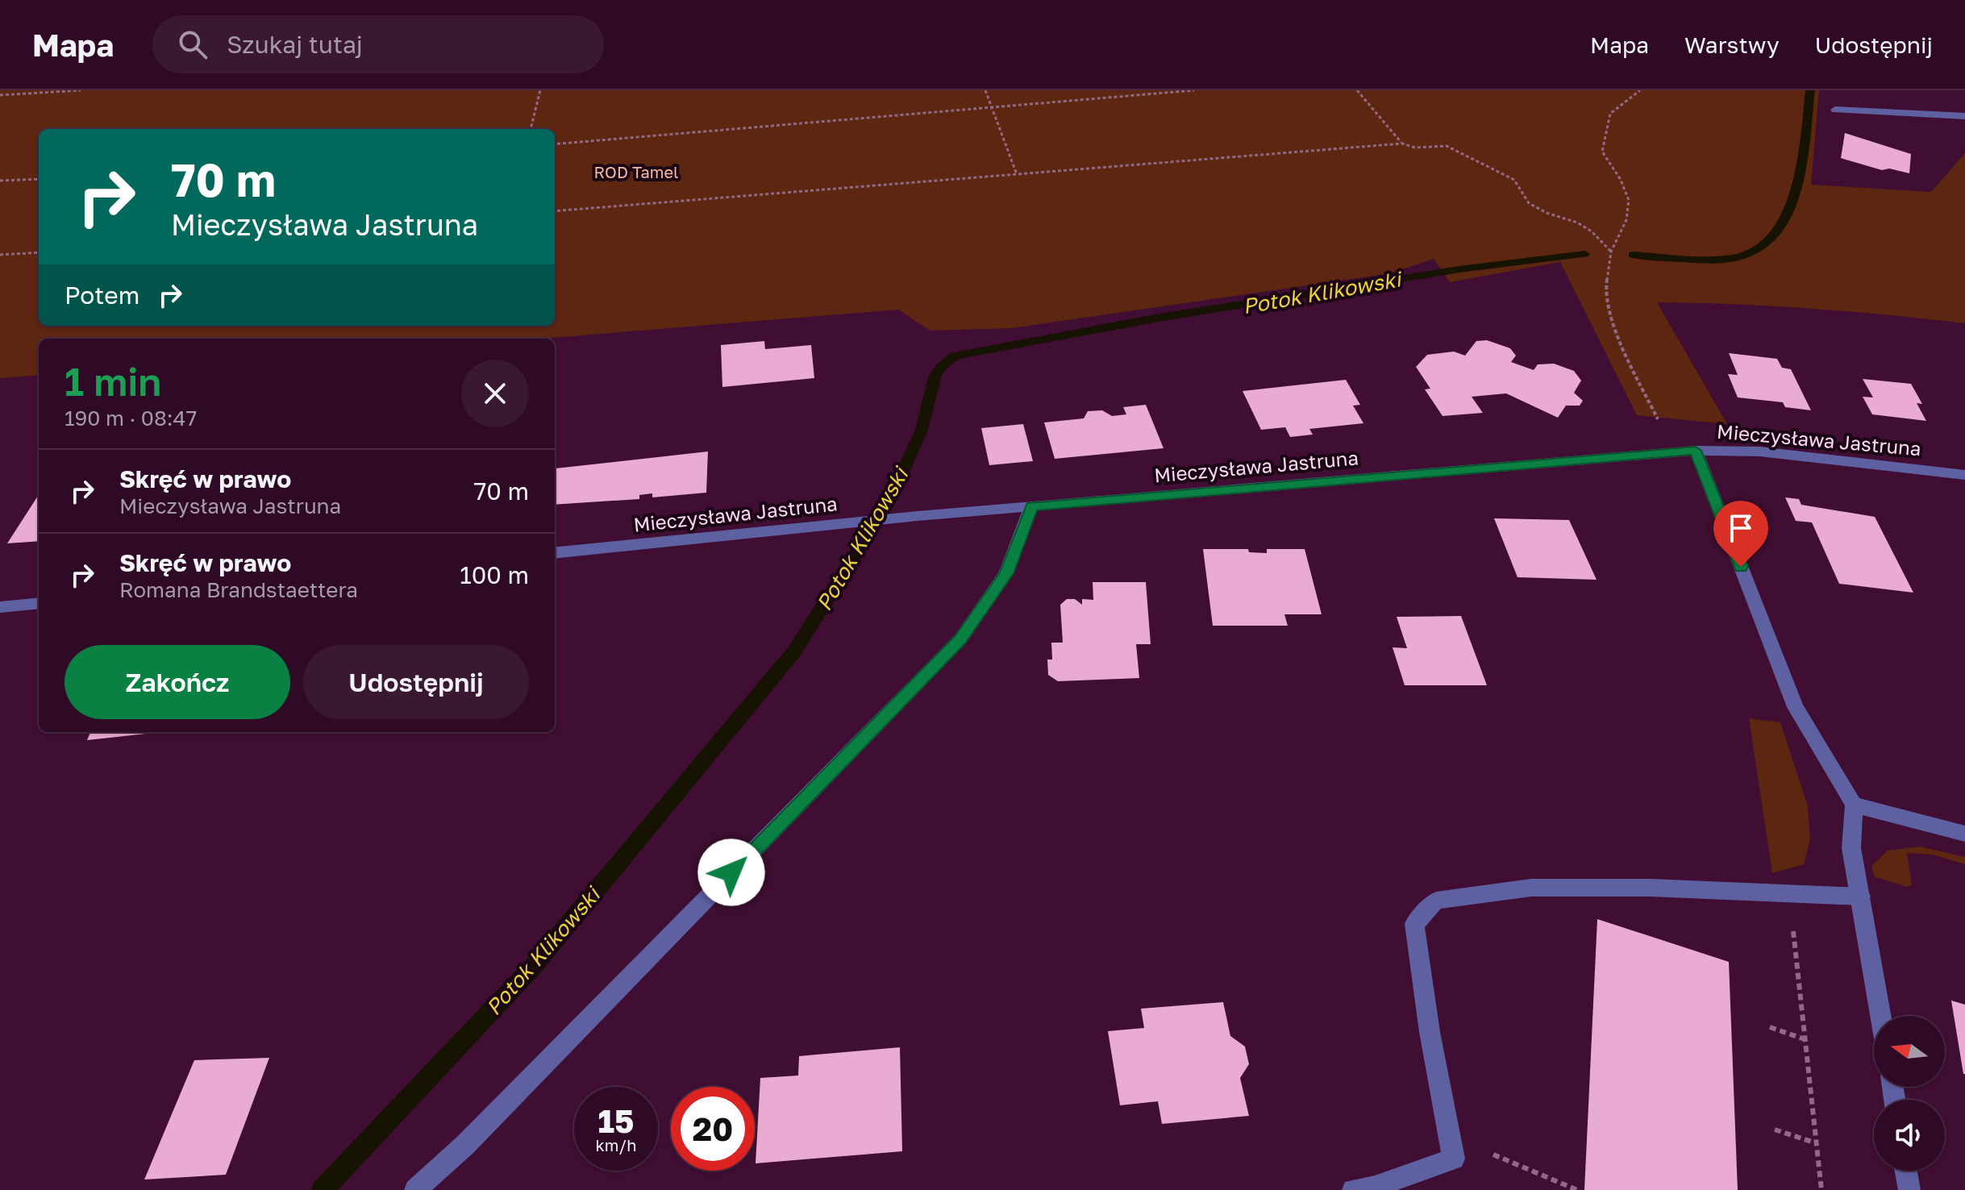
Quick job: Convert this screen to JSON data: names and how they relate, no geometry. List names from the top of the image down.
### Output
{
  "streets": {
    "street": ["Mieczysława Jastruna"]
  },
  "water": ["Potok Klikowski"],
  "parks": ["ROD Tamel"],
  "north": "left",
  "page": {
    "header": "Mapa",
    "search": "Szukaj tutaj",
    "nav": ["Mapa", "Warstwy", "Udostępnij"],
    "turn": ["70 m", "Mieczysława Jastruna"],
    "then": "Potem",
    "heading": ["1 min", "190 m · 08:47"],
    "list": [
      {
        "name": "Skręć w prawo",
        "note": "Mieczysława Jastruna",
        "value": "70 m"
      },
      {
        "name": "Skręć w prawo",
        "note": "Romana Brandstaettera",
        "value": "100 m"
      }
    ],
    "buttons": ["Zakończ", "Udostępnij"],
    "speed": "15 km/h",
    "limit": "20"
  }
}
